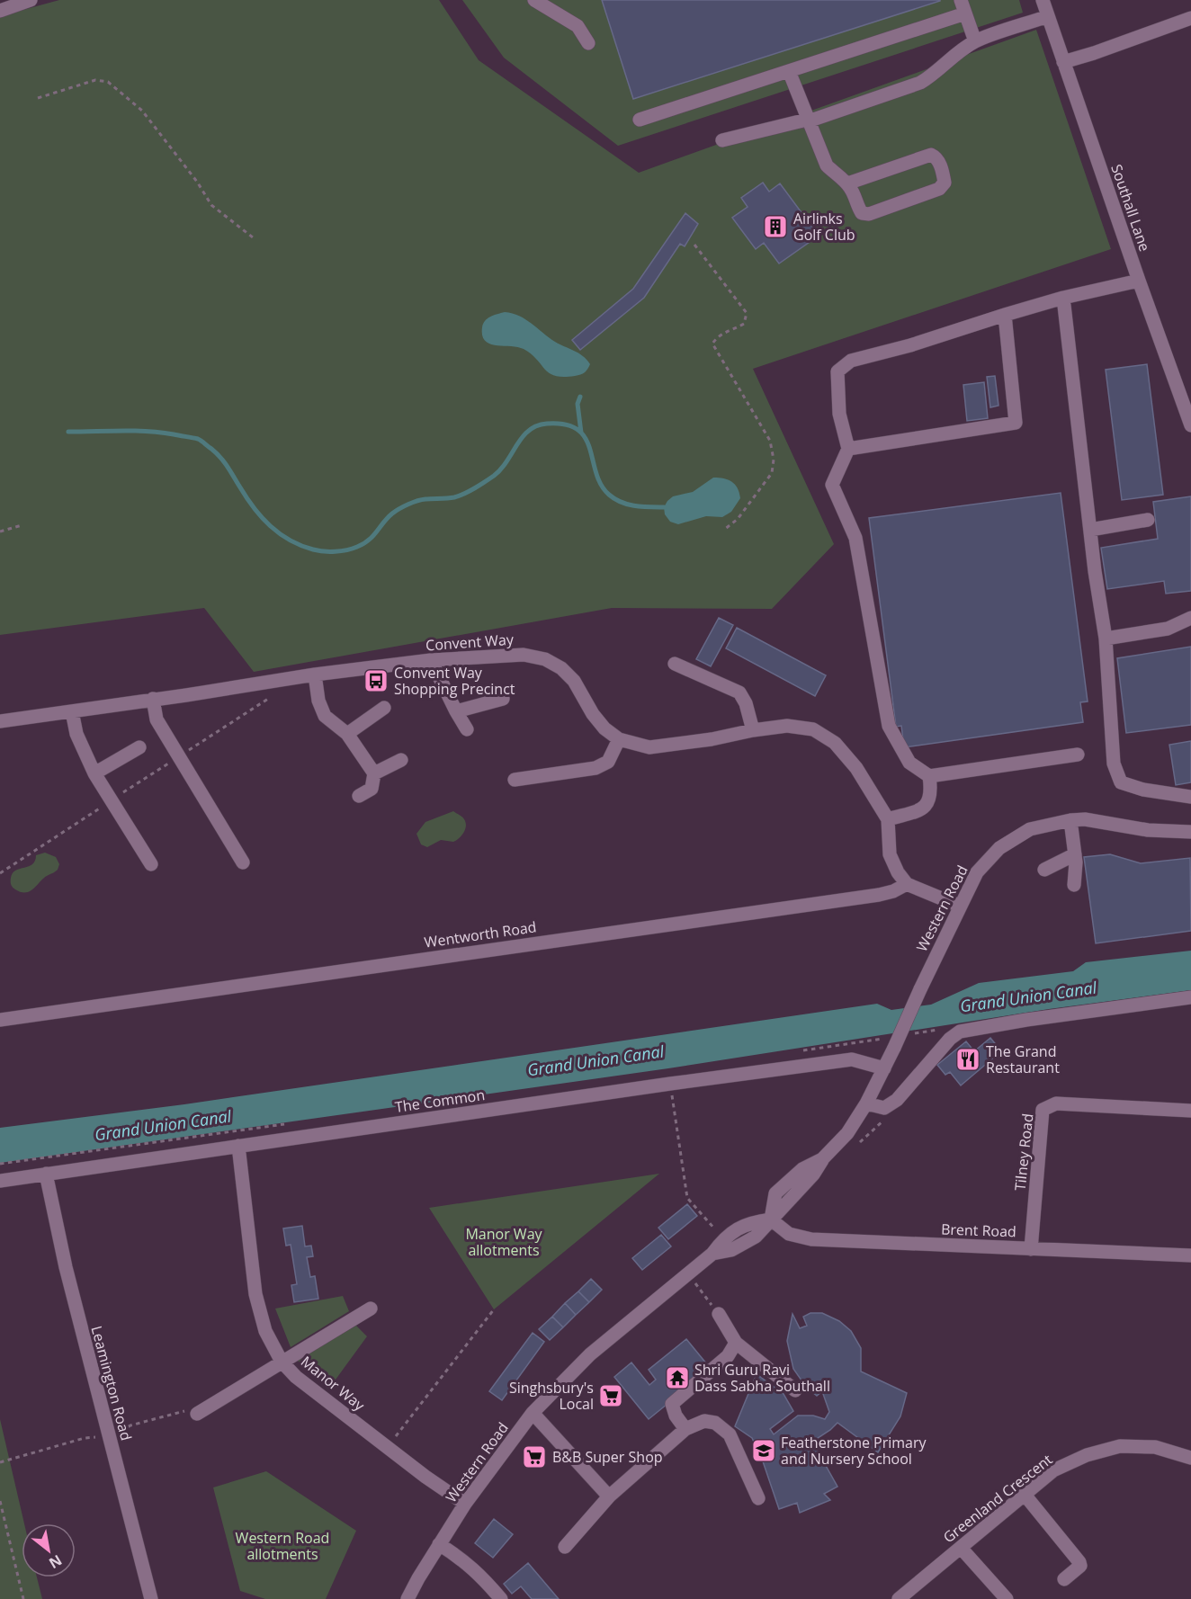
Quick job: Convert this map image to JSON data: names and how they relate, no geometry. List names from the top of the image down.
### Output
{
  "streets": {
    "street": [
      "Southall Lane",
      "Convent Way",
      "Western Road",
      "Wentworth Road",
      "The Common",
      "Tilney Road",
      "Brent Road",
      "Leamington Road",
      "Manor Way",
      "Greenland Crescent"
    ]
  },
  "crossings": [
    ["Convent Way", "Wentworth Road"],
    ["Western Road", "The Common"],
    ["Western Road", "Brent Road"],
    ["Western Road", "Manor Way"],
    ["The Common", "Leamington Road"],
    ["The Common", "Manor Way"],
    ["Tilney Road", "Brent Road"]
  ],
  "water": ["Grand Union Canal"],
  "parks": ["Manor Way allotments", "Western Road allotments"],
  "places": {
    "building": ["Airlinks Golf Club"],
    "bus stop": ["Convent Way Shopping Precinct"],
    "restaurant": ["The Grand Restaurant"],
    "temple": ["Shri Guru Ravi Dass Sabha Southall"],
    "supermarket": ["Singhsbury's Local", "B&B Super Shop"],
    "school or university": ["Featherstone Primary and Nursery School"]
  },
  "north": "bottom right"
}
